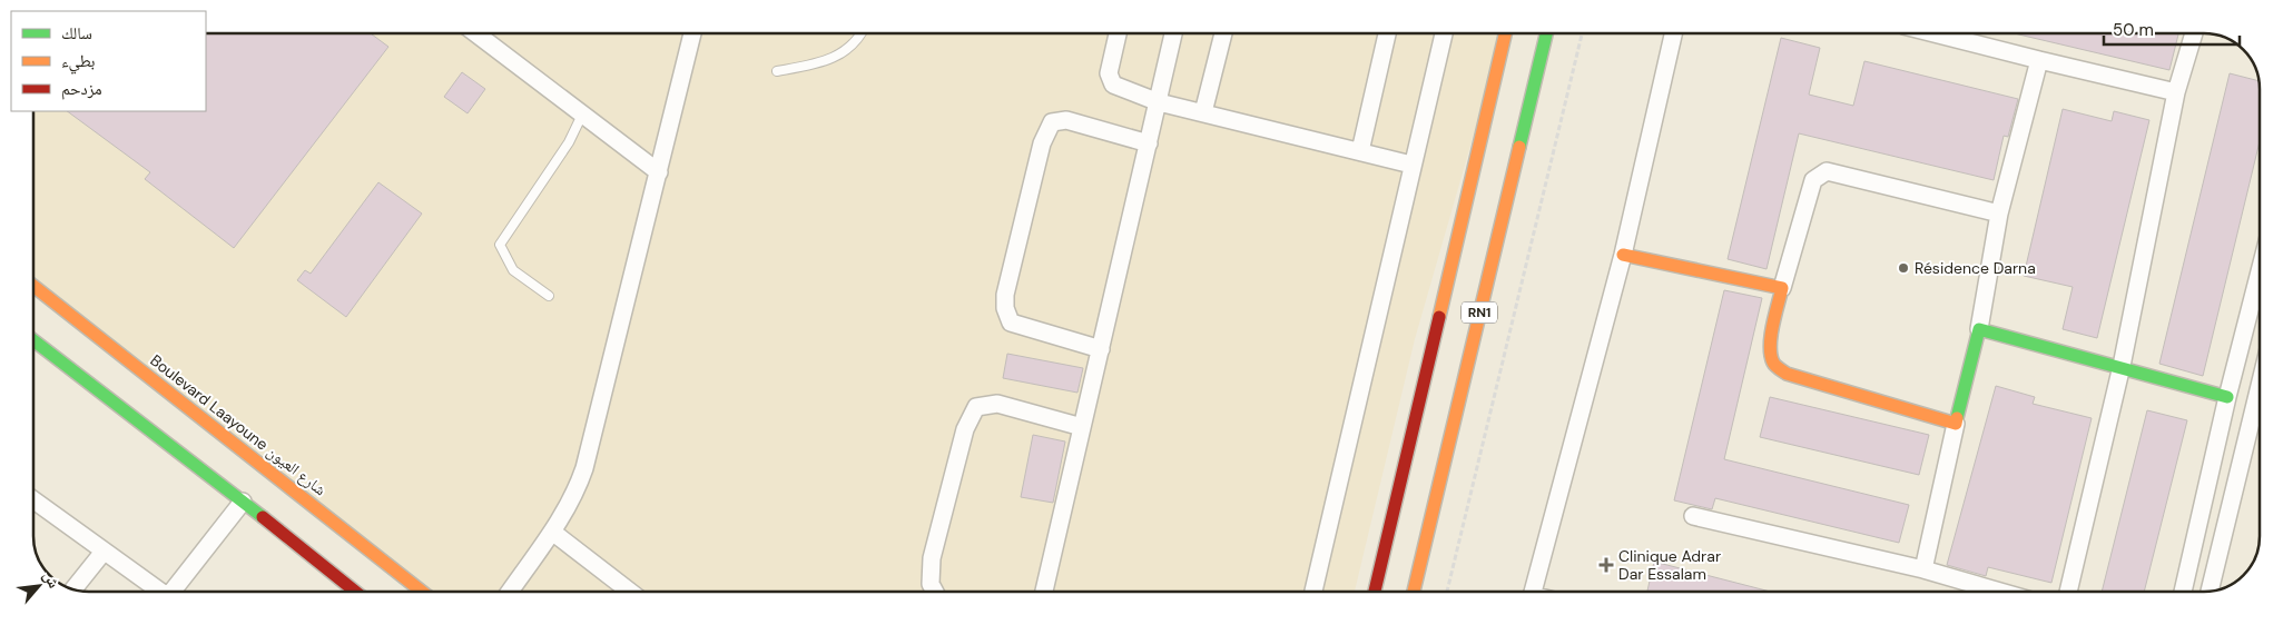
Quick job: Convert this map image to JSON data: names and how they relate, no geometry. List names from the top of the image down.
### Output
{
  "streets": {
    "main road": ["RN1", "Boulevard Laayoune شارع العيون"]
  },
  "places": {
    "other": ["Résidence Darna"],
    "health": ["Clinique Adrar Dar Essalam"]
  },
  "legend": ["سالك", "بطيء", "مزدحم"],
  "scale_bar": "50 m",
  "north": "top right"
}
